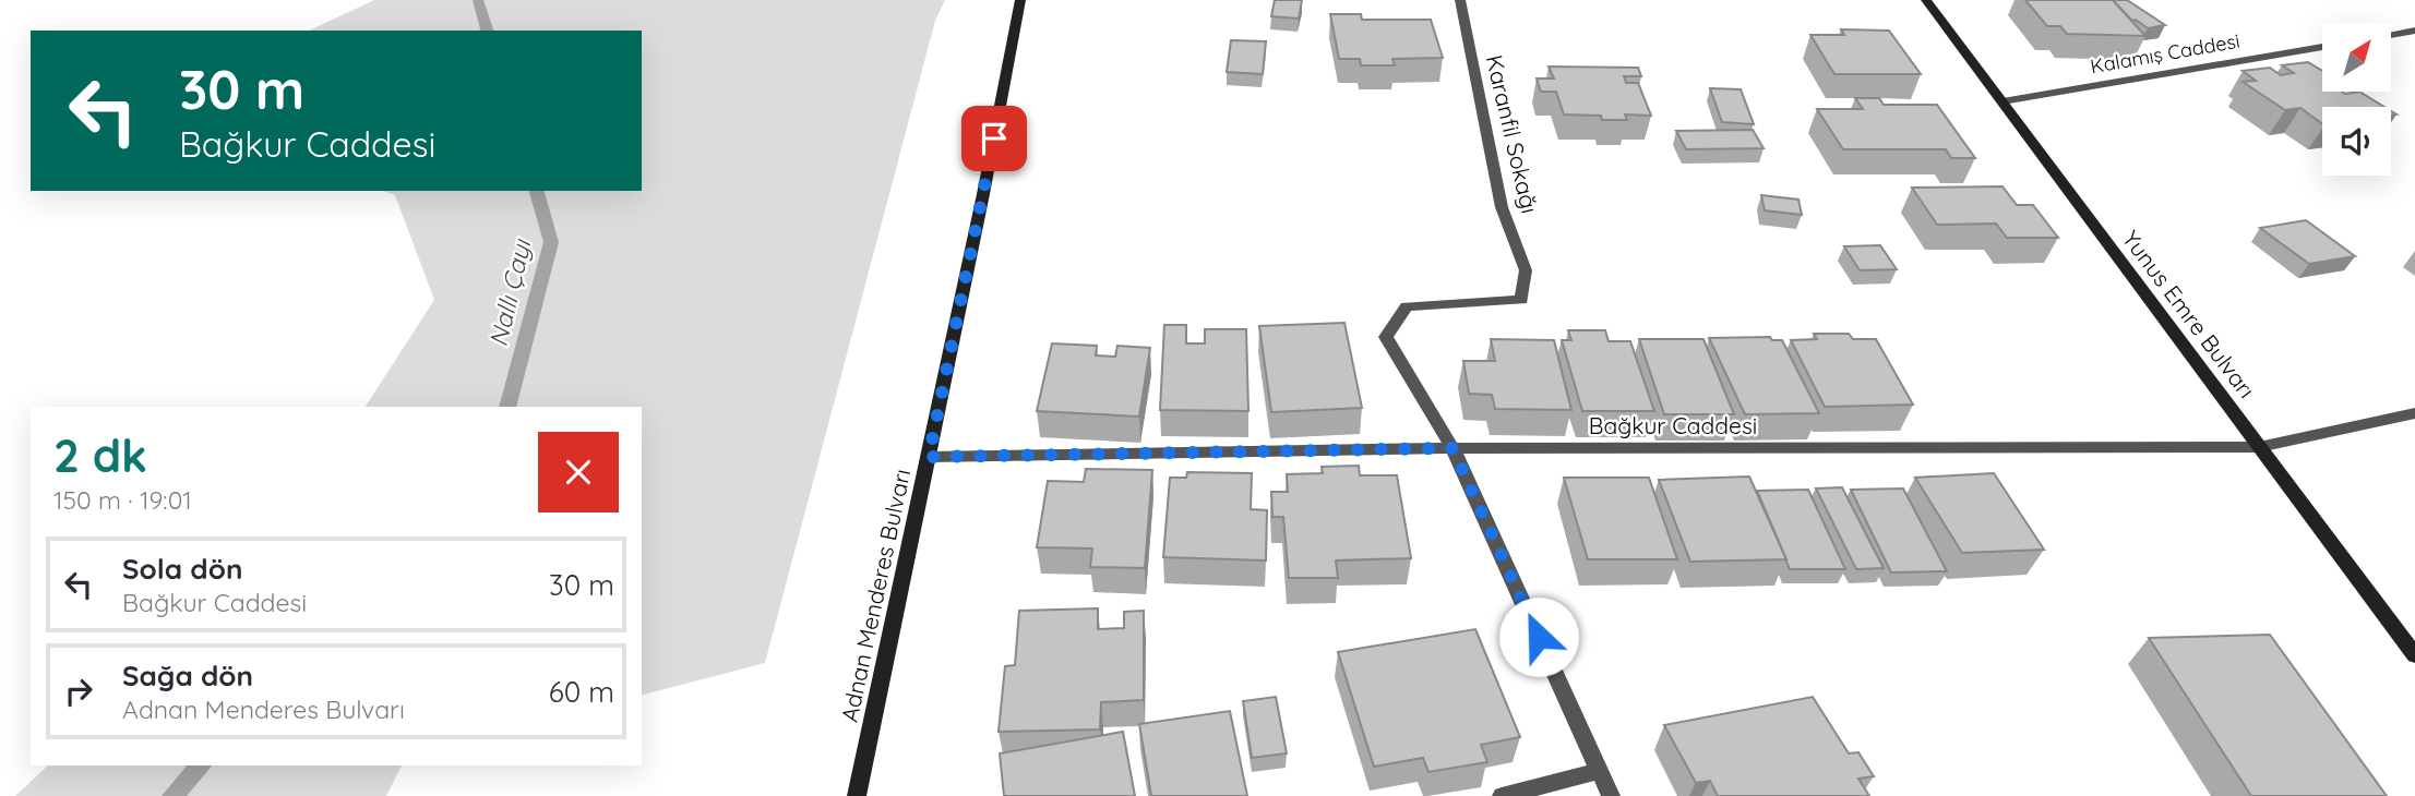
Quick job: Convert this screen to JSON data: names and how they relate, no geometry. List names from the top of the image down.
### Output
{
  "streets": {
    "street": [
      "Kalamış Caddesi",
      "Karanfil Sokağı",
      "Yunus Emre Bulvarı",
      "Bağkur Caddesi",
      "Adnan Menderes Bulvarı"
    ]
  },
  "crossings": [
    ["Kalamış Caddesi", "Yunus Emre Bulvarı"],
    ["Karanfil Sokağı", "Bağkur Caddesi"],
    ["Yunus Emre Bulvarı", "Bağkur Caddesi"],
    ["Bağkur Caddesi", "Adnan Menderes Bulvarı"]
  ],
  "water": ["Nallı Çayı"],
  "north": "top right",
  "page": {
    "turn": ["30 m", "Bağkur Caddesi"],
    "heading": ["2 dk", "150 m · 19:01"],
    "list": [
      {
        "name": "Sola dön",
        "note": "Bağkur Caddesi",
        "value": "30 m"
      },
      {
        "name": "Sağa dön",
        "note": "Adnan Menderes Bulvarı",
        "value": "60 m"
      }
    ]
  }
}
